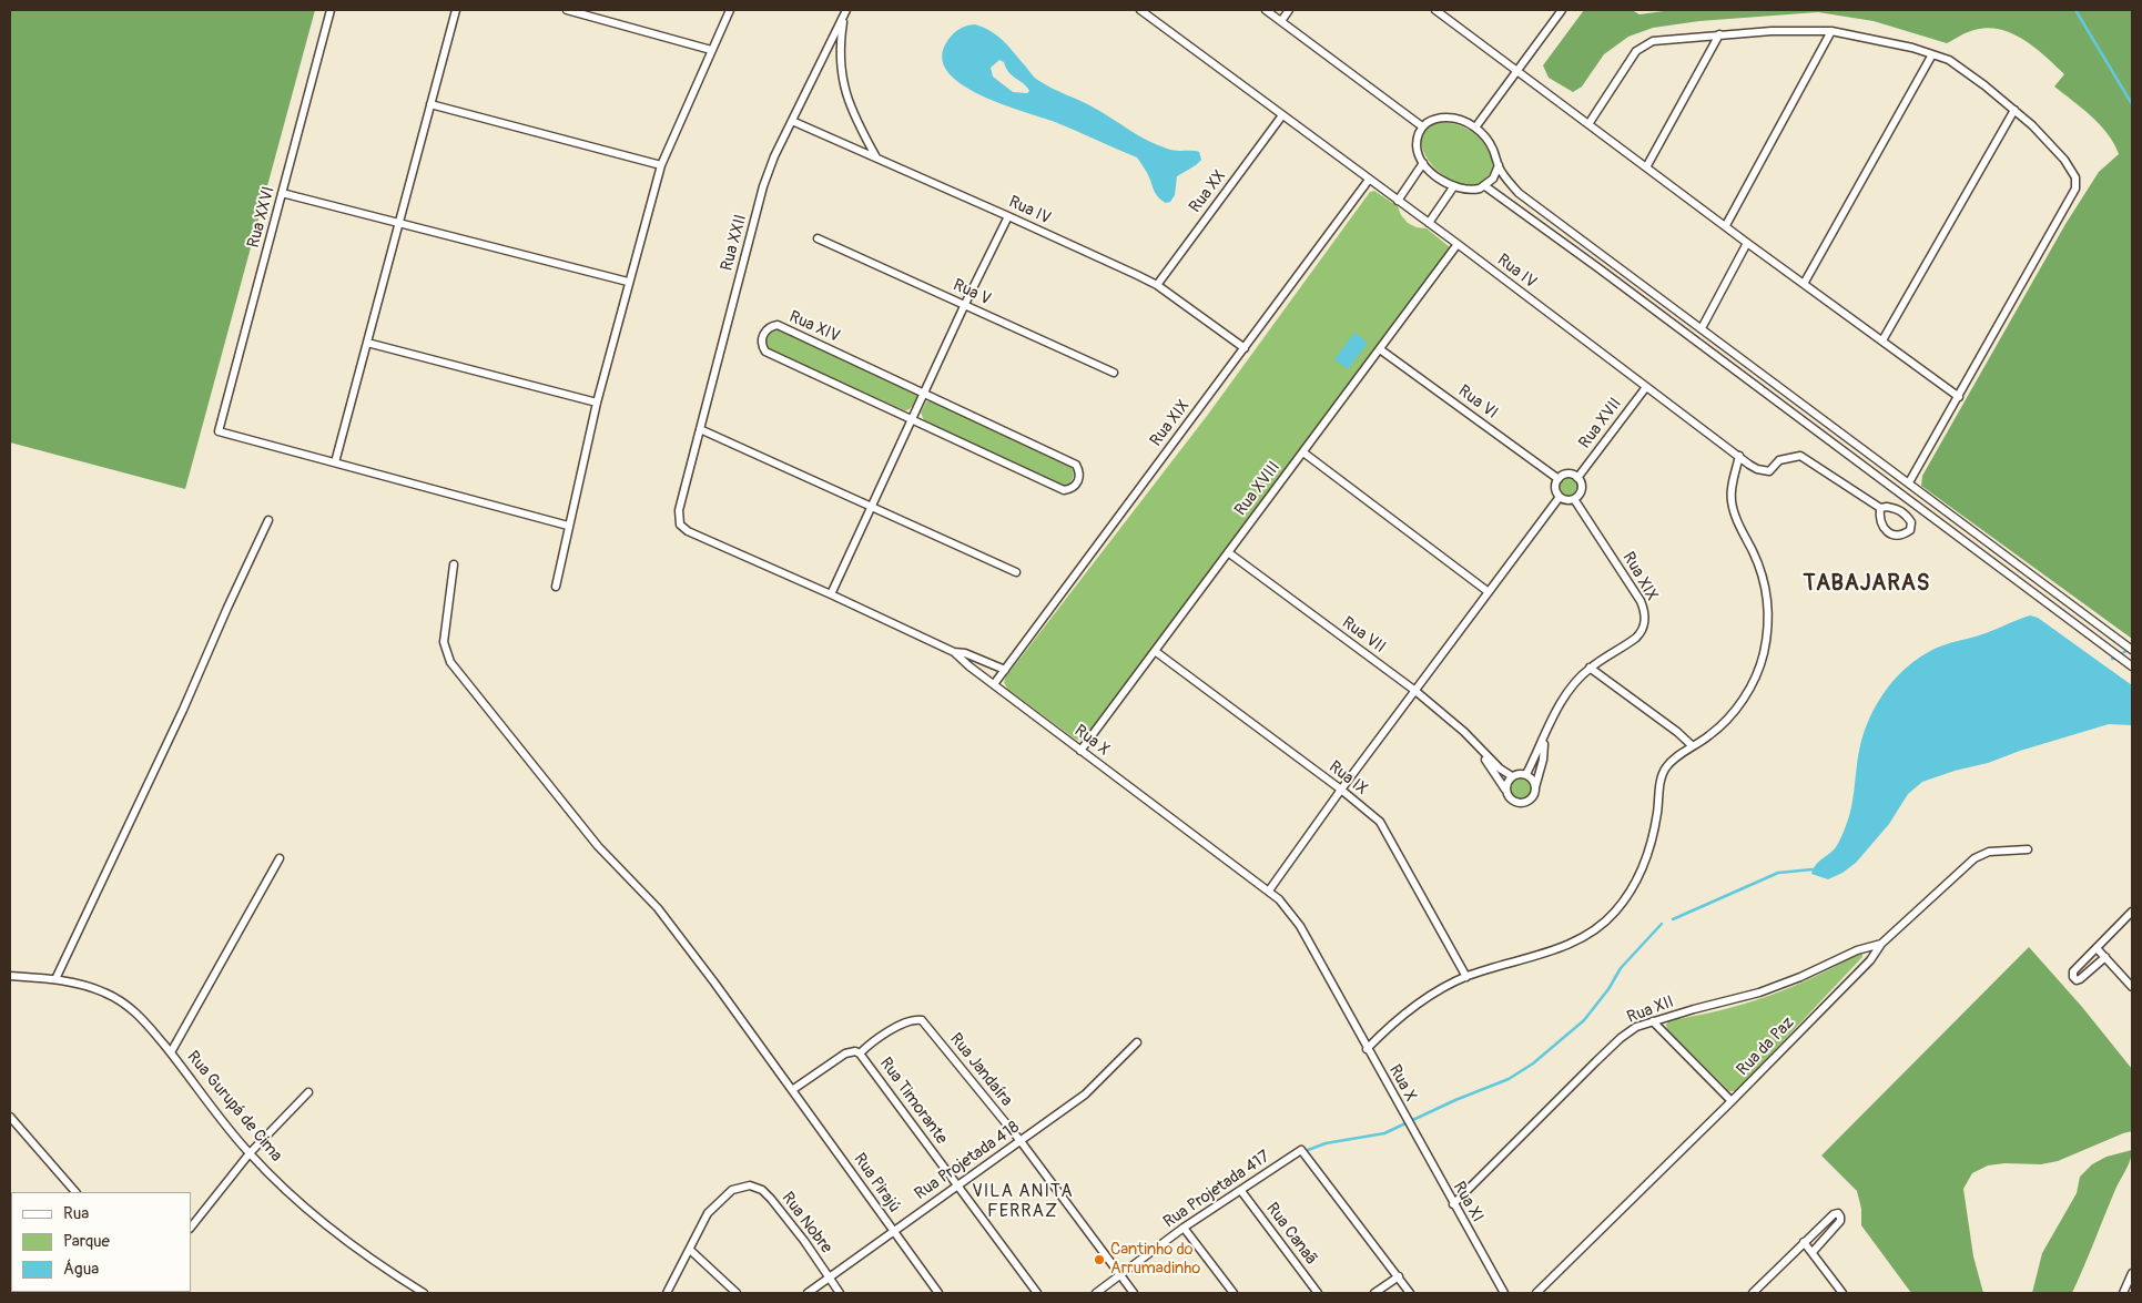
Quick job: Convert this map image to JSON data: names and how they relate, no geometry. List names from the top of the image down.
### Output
{
  "streets": {
    "street": [
      "Rua XX",
      "Rua IV",
      "Rua XXVI",
      "Rua XXII",
      "Rua V",
      "Rua XIV",
      "Rua VI",
      "Rua XIX",
      "Rua XVII",
      "Rua XVIII",
      "Rua VII",
      "Rua X",
      "Rua IX",
      "Rua XII",
      "Rua da Paz",
      "Rua Jandaíra",
      "Rua Timorante",
      "Rua Gurupá de Cima",
      "Rua Projetada 418",
      "Rua Pirajú",
      "Rua Projetada 417",
      "Rua XI",
      "Rua Nobre",
      "Rua Canaã"
    ]
  },
  "crossings": [
    ["Rua XX", "Rua IV"],
    ["Rua IV", "Rua XXII"],
    ["Rua IV", "Rua XIX"],
    ["Rua IV", "Rua XVII"],
    ["Rua IV", "Rua XVIII"],
    ["Rua XXII", "Rua X"],
    ["Rua VI", "Rua XIX"],
    ["Rua VI", "Rua XVII"],
    ["Rua VI", "Rua XVIII"],
    ["Rua XIX", "Rua XVII"],
    ["Rua XIX", "Rua X"],
    ["Rua XVIII", "Rua VII"],
    ["Rua XVIII", "Rua X"],
    ["Rua XVIII", "Rua IX"],
    ["Rua X", "Rua XI"],
    ["Rua XII", "Rua da Paz"],
    ["Rua XII", "Rua XI"],
    ["Rua Jandaíra", "Rua Timorante"],
    ["Rua Jandaíra", "Rua Projetada 418"],
    ["Rua Jandaíra", "Rua Projetada 417"],
    ["Rua Timorante", "Rua Projetada 418"],
    ["Rua Projetada 418", "Rua Pirajú"],
    ["Rua Projetada 418", "Rua Nobre"],
    ["Rua Projetada 417", "Rua Canaã"]
  ],
  "districts": ["TABAJARAS", "VILA ANITA FERRAZ"],
  "places": ["Cantinho do Arrumadinho"],
  "legend": ["Rua", "Parque", "Água"]
}
